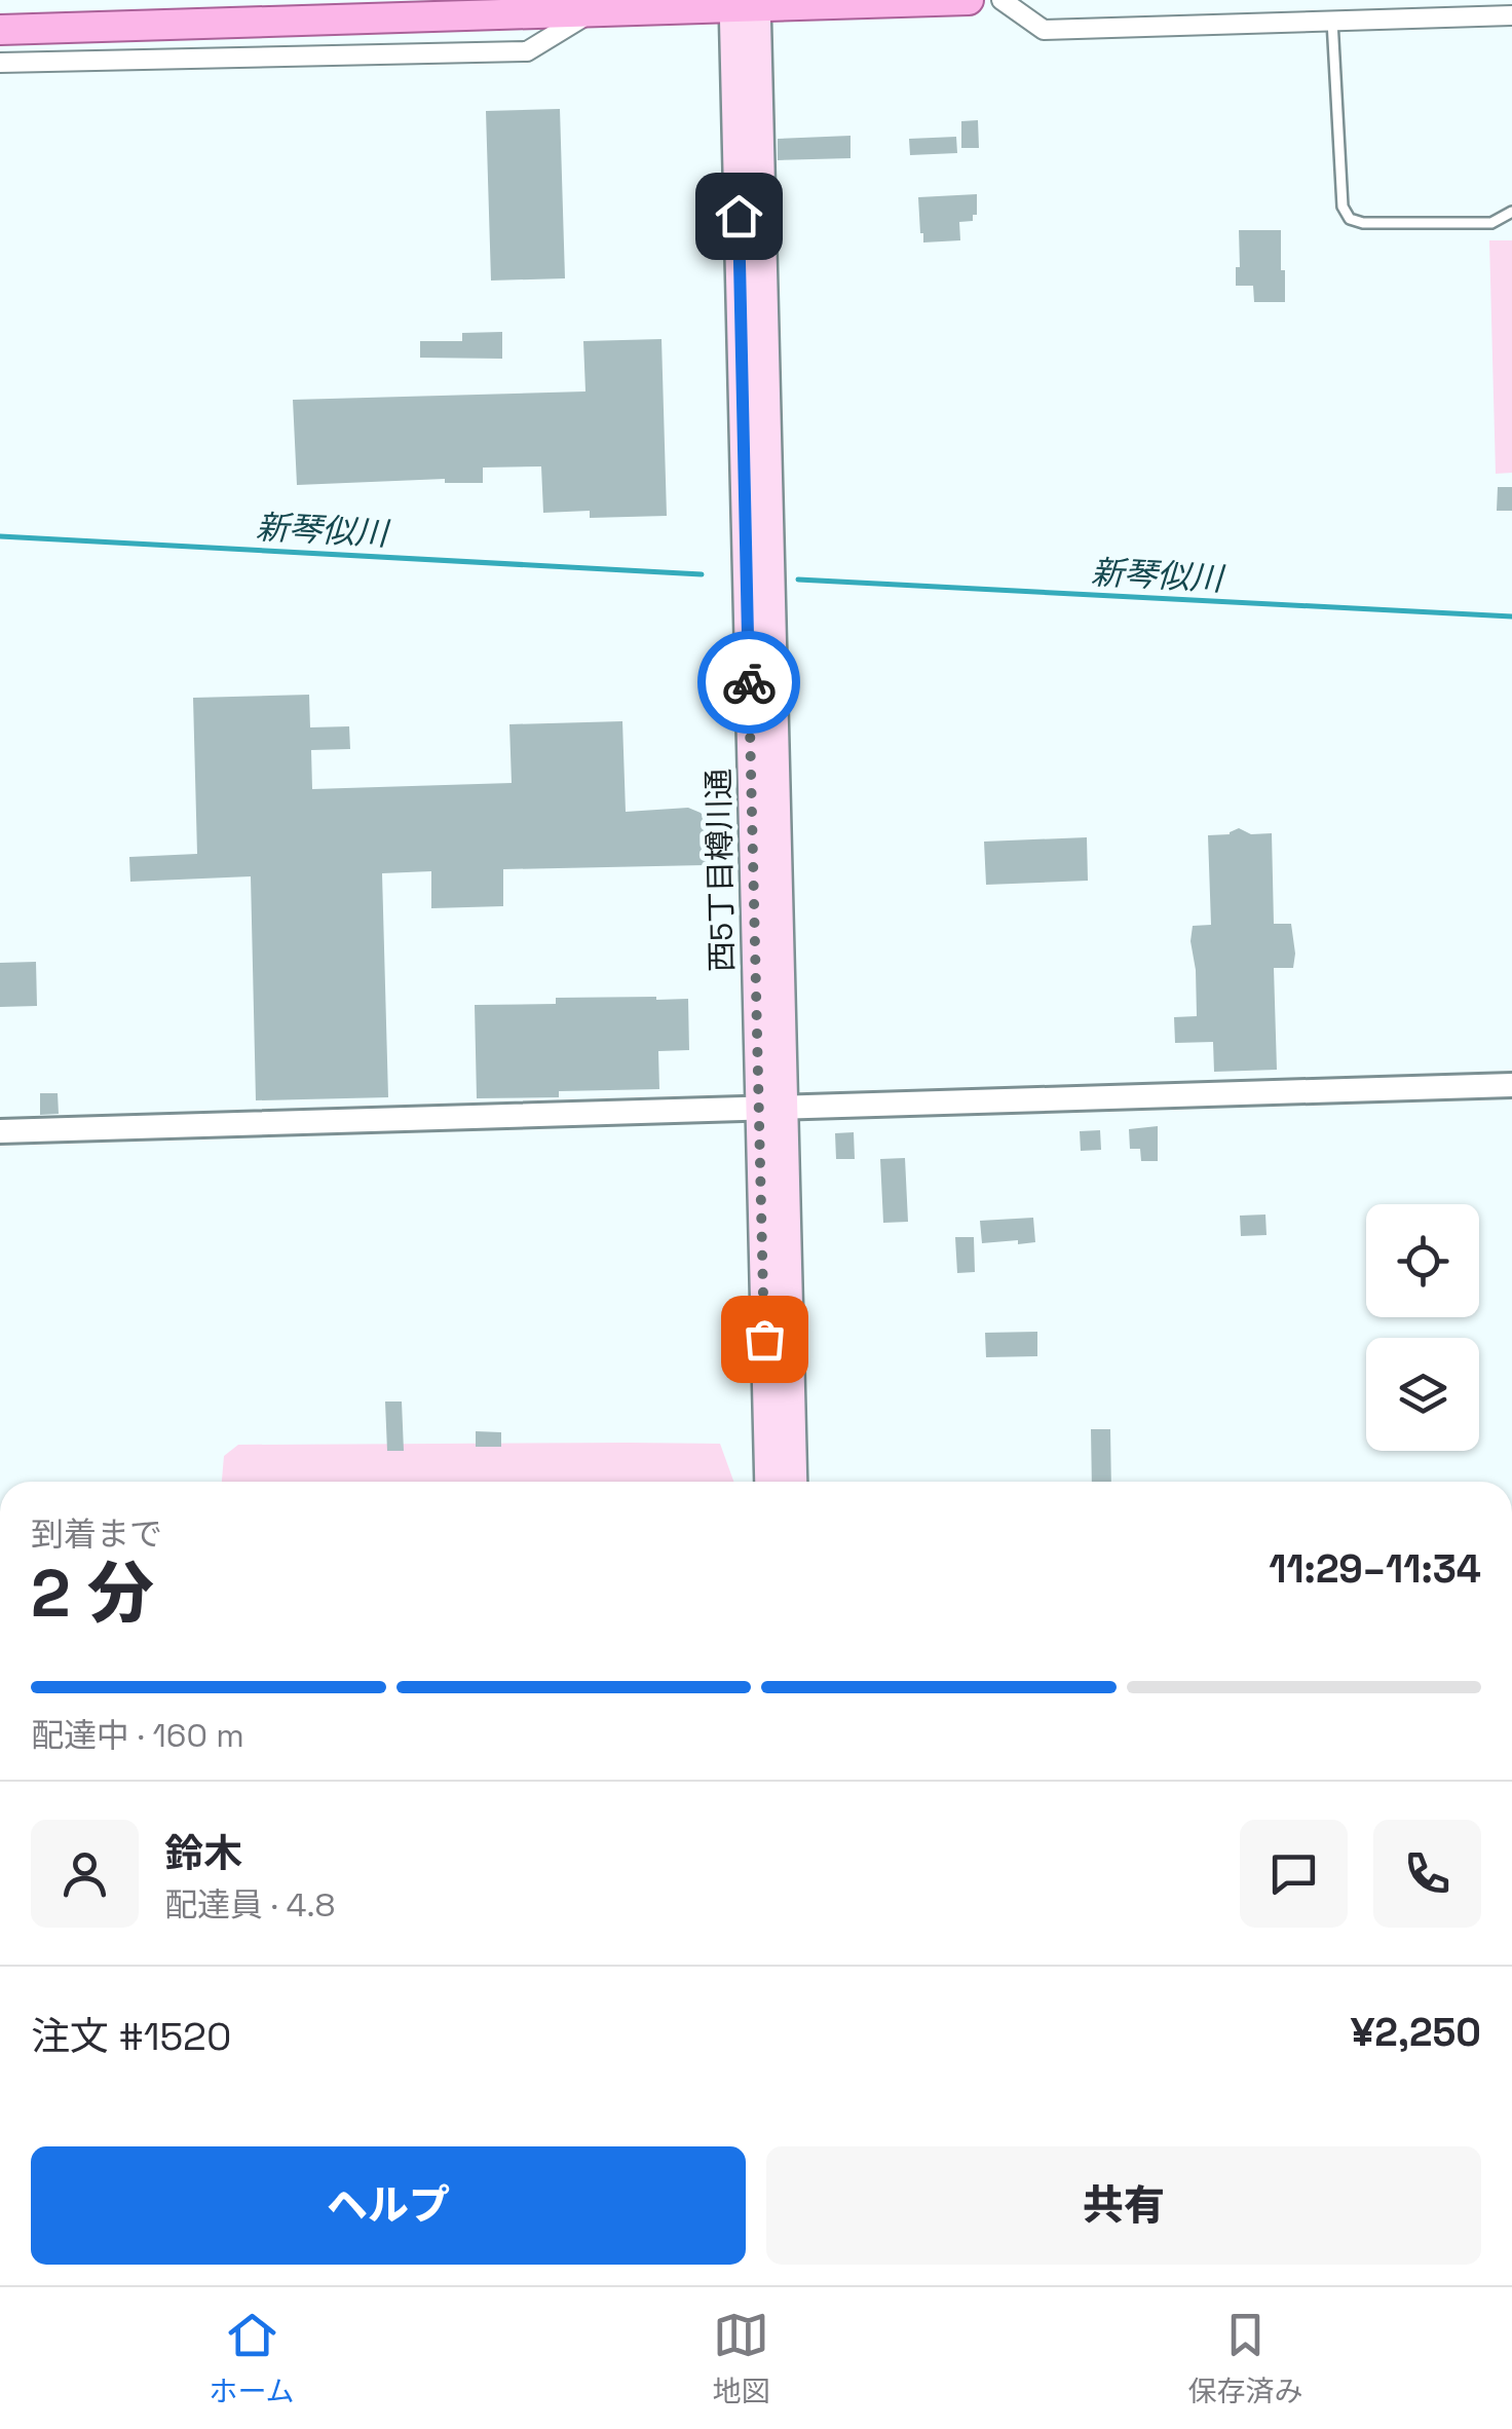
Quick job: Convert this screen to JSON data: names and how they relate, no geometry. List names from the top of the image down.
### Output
{
  "streets": {
    "main road": ["西5丁目樽川通"]
  },
  "water": ["新琴似川"],
  "page": {
    "heading": ["2 分", "到着まで", "11:29–11:34"],
    "panel": [
      "鈴木",
      "配達員 · 4.8",
      "注文 #1520",
      "¥2,250"
    ],
    "bar": "配達中 · 160 m",
    "buttons": ["ヘルプ", "共有"],
    "tabs": ["ホーム", "地図", "保存済み"]
  }
}
